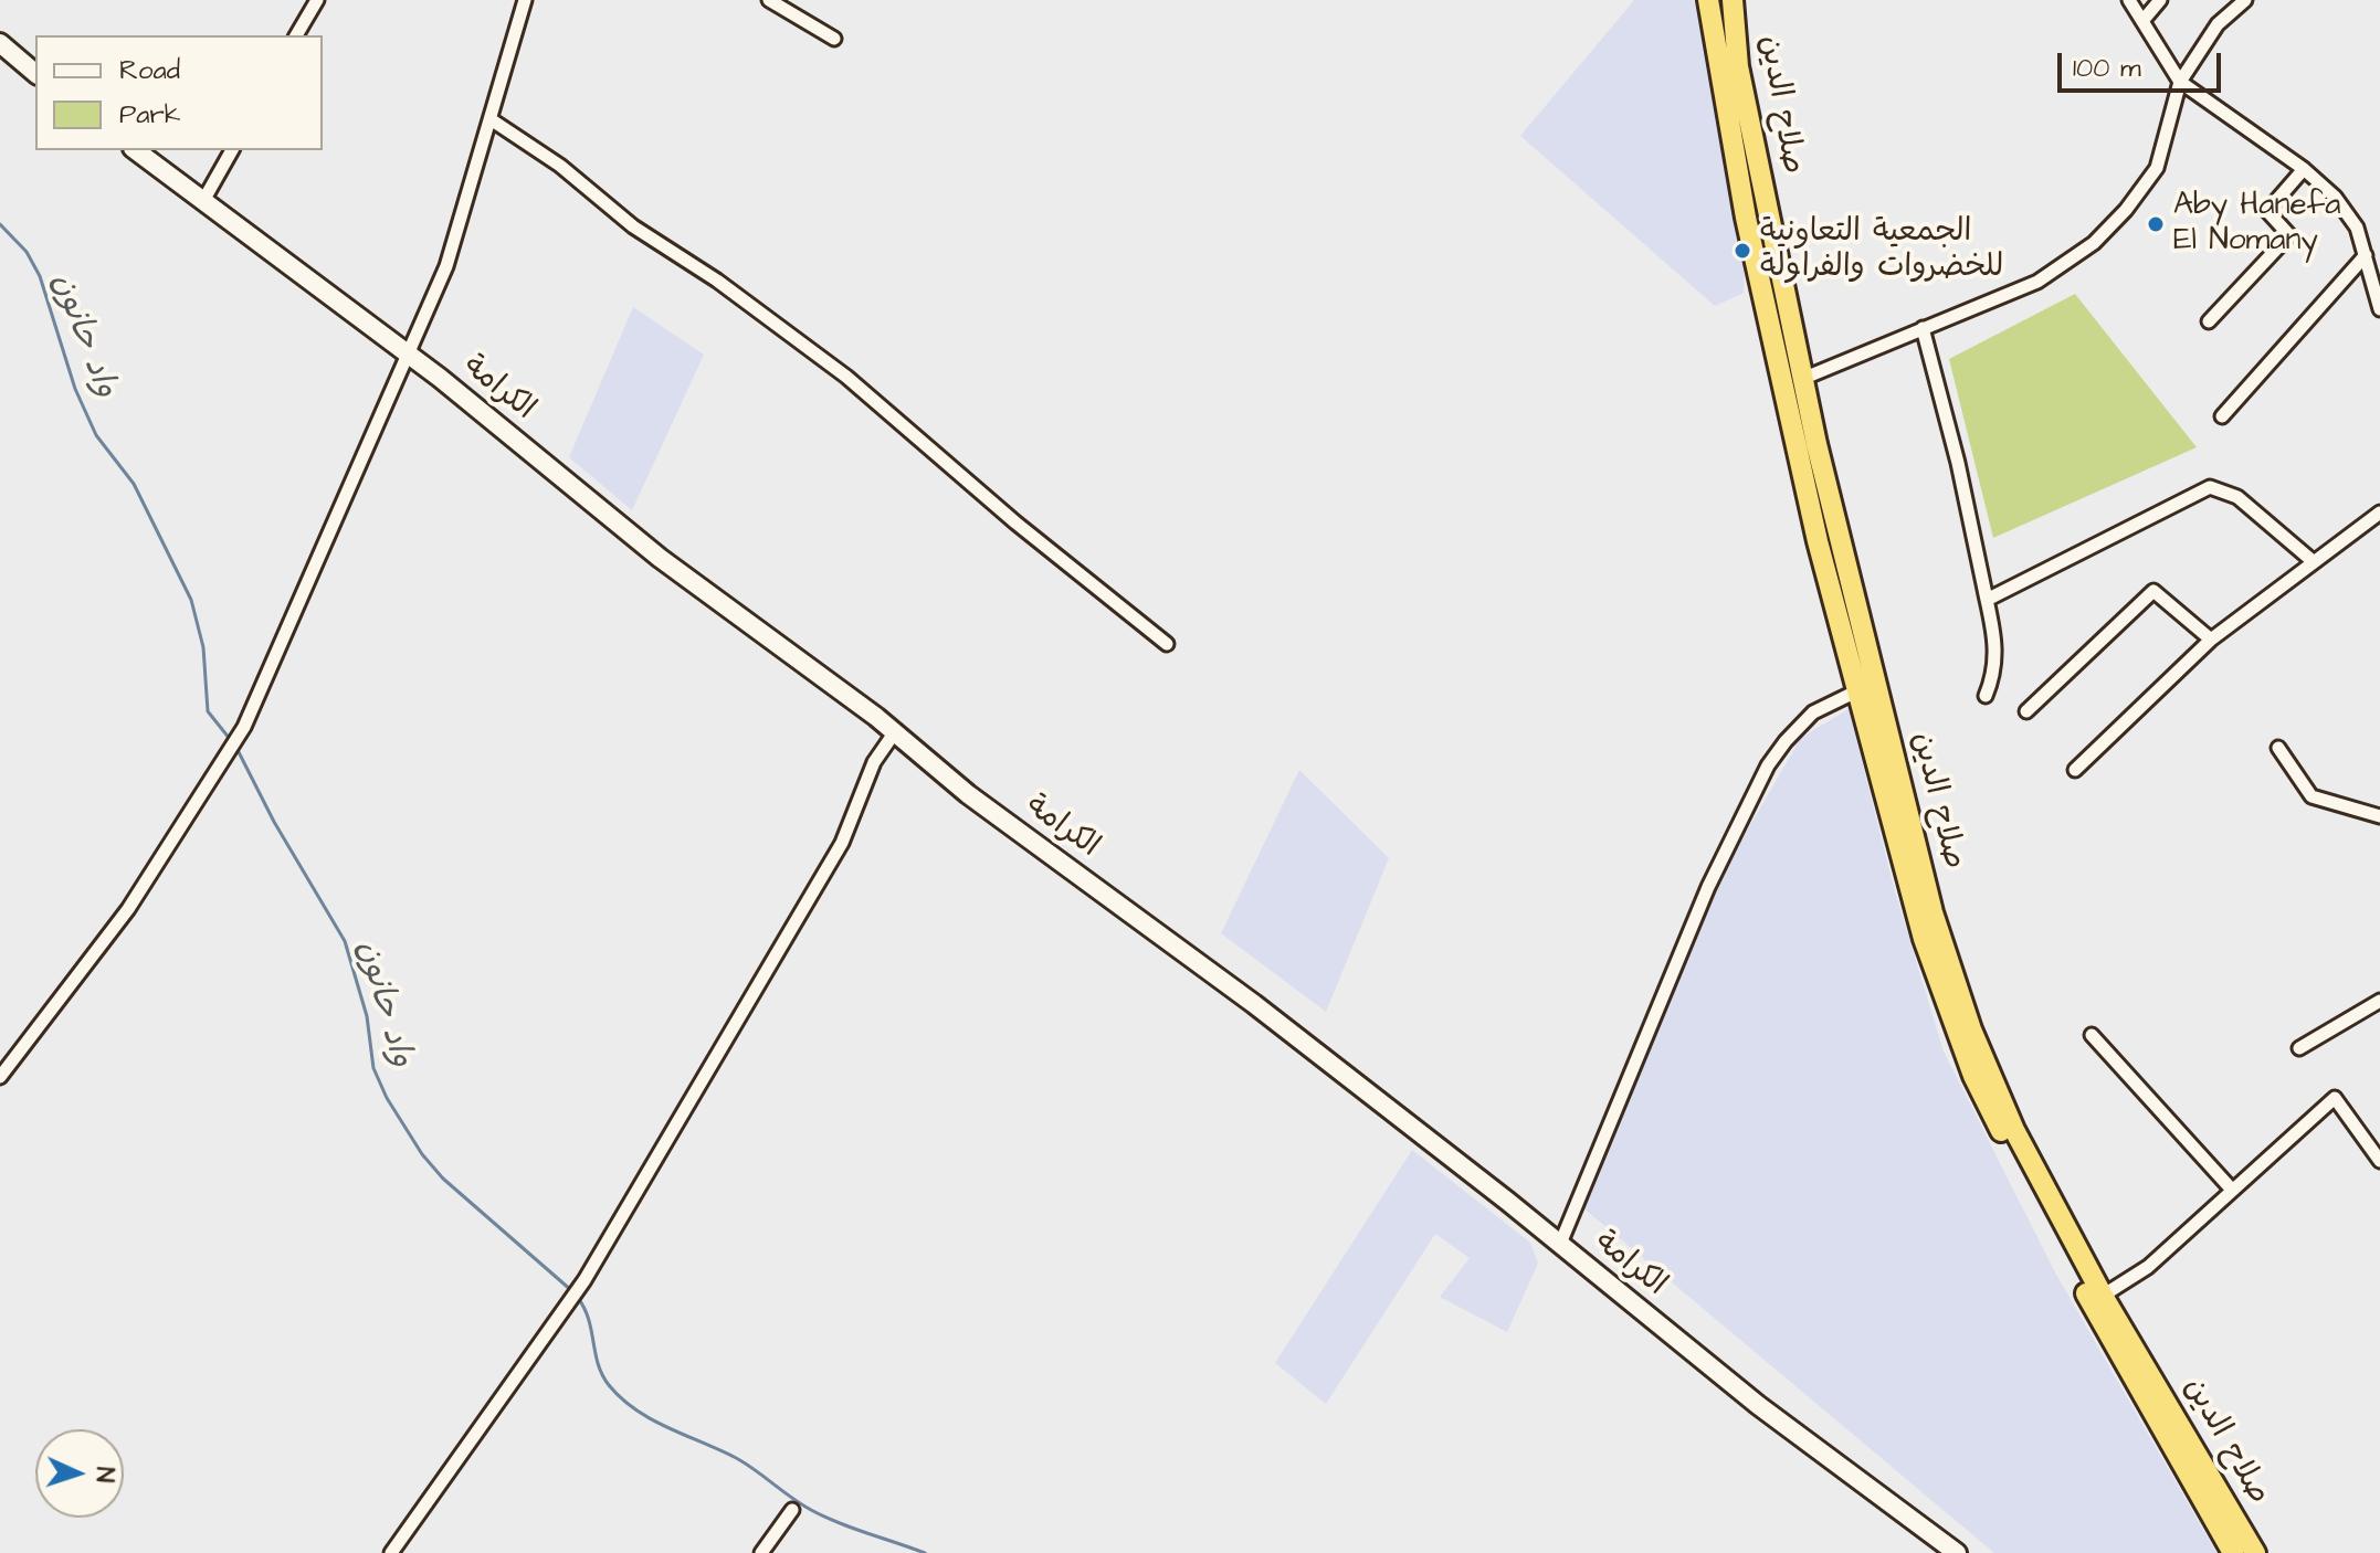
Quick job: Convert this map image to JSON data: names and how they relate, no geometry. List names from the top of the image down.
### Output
{
  "streets": {
    "highway": ["صلاح الدين"],
    "main road": ["الكرامة"]
  },
  "water": ["واد حانون"],
  "places": ["Aby Hanefa El Nomany", "الجمعية التعاونية للخضروات والفراولة"],
  "legend": ["Road", "Park"],
  "scale_bar": "100 m",
  "north": "right"
}
